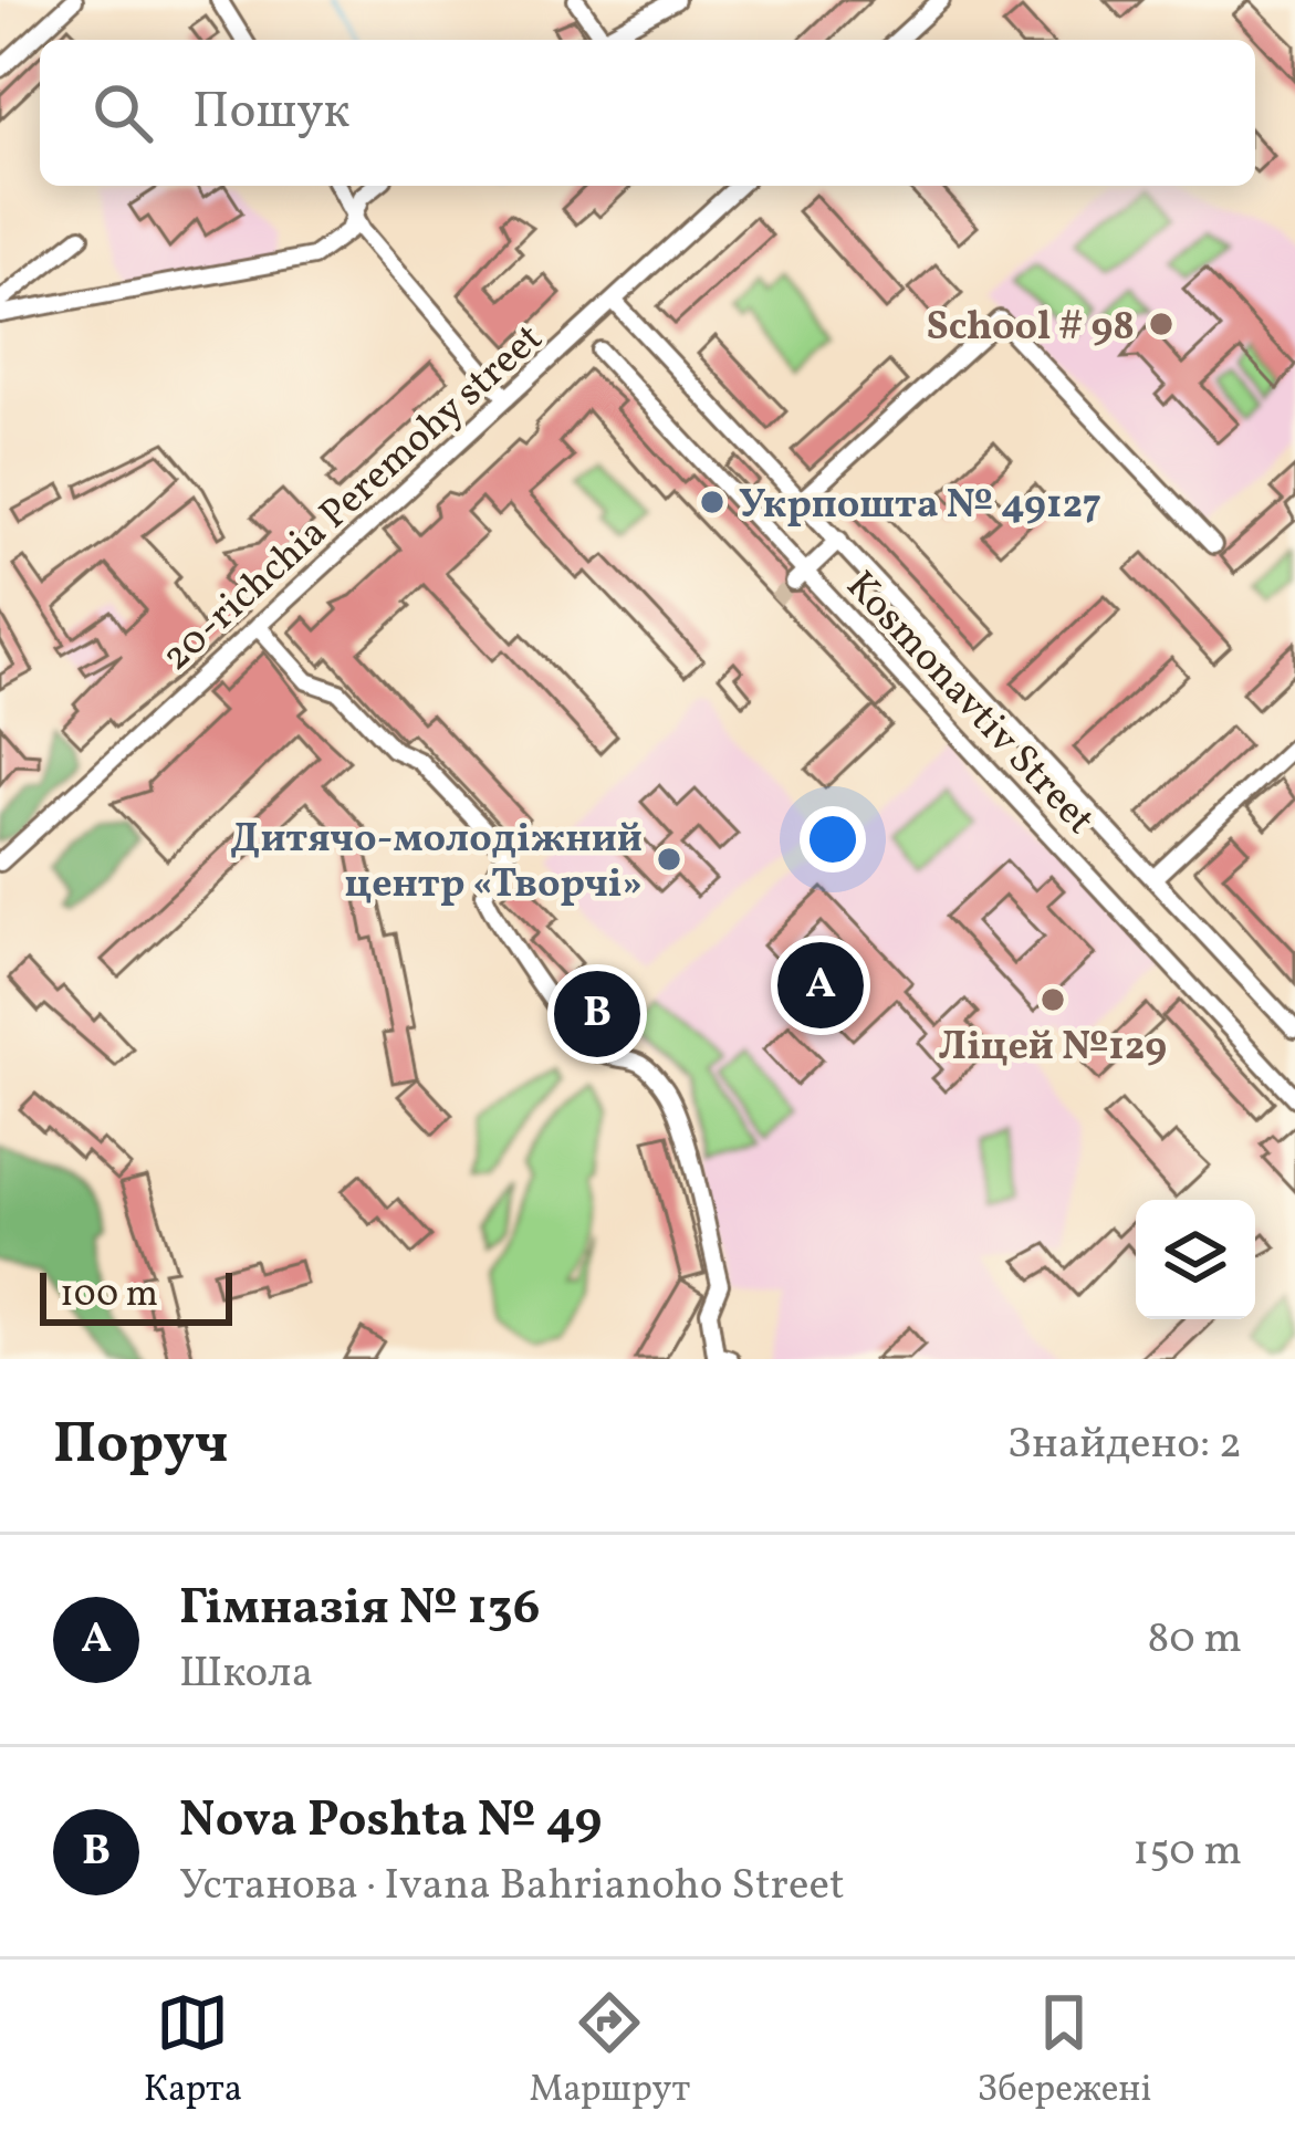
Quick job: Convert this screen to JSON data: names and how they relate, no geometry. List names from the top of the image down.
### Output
{
  "streets": {
    "street": ["20-richchia Peremohy street", "Kosmonavtiv Street"]
  },
  "crossings": [
    ["20-richchia Peremohy street", "Kosmonavtiv Street"]
  ],
  "places": [
    "School # 98",
    "Укрпошта № 49127",
    "Дитячо-молодіжний центр «Творчі»",
    "Ліцей №129"
  ],
  "scale_bar": "100 m",
  "page": {
    "search": "Пошук",
    "pins": ["A", "B"],
    "scale": "100 m",
    "heading": ["Поруч", "Знайдено: 2"],
    "list": [
      {
        "mark": "A",
        "name": "Гімназія № 136",
        "note": "Школа",
        "value": "80 m"
      },
      {
        "mark": "B",
        "name": "Nova Poshta № 49",
        "note": "Установа · Ivana Bahrianoho Street",
        "value": "150 m"
      }
    ],
    "nav": ["Карта", "Маршрут", "Збережені"]
  }
}
